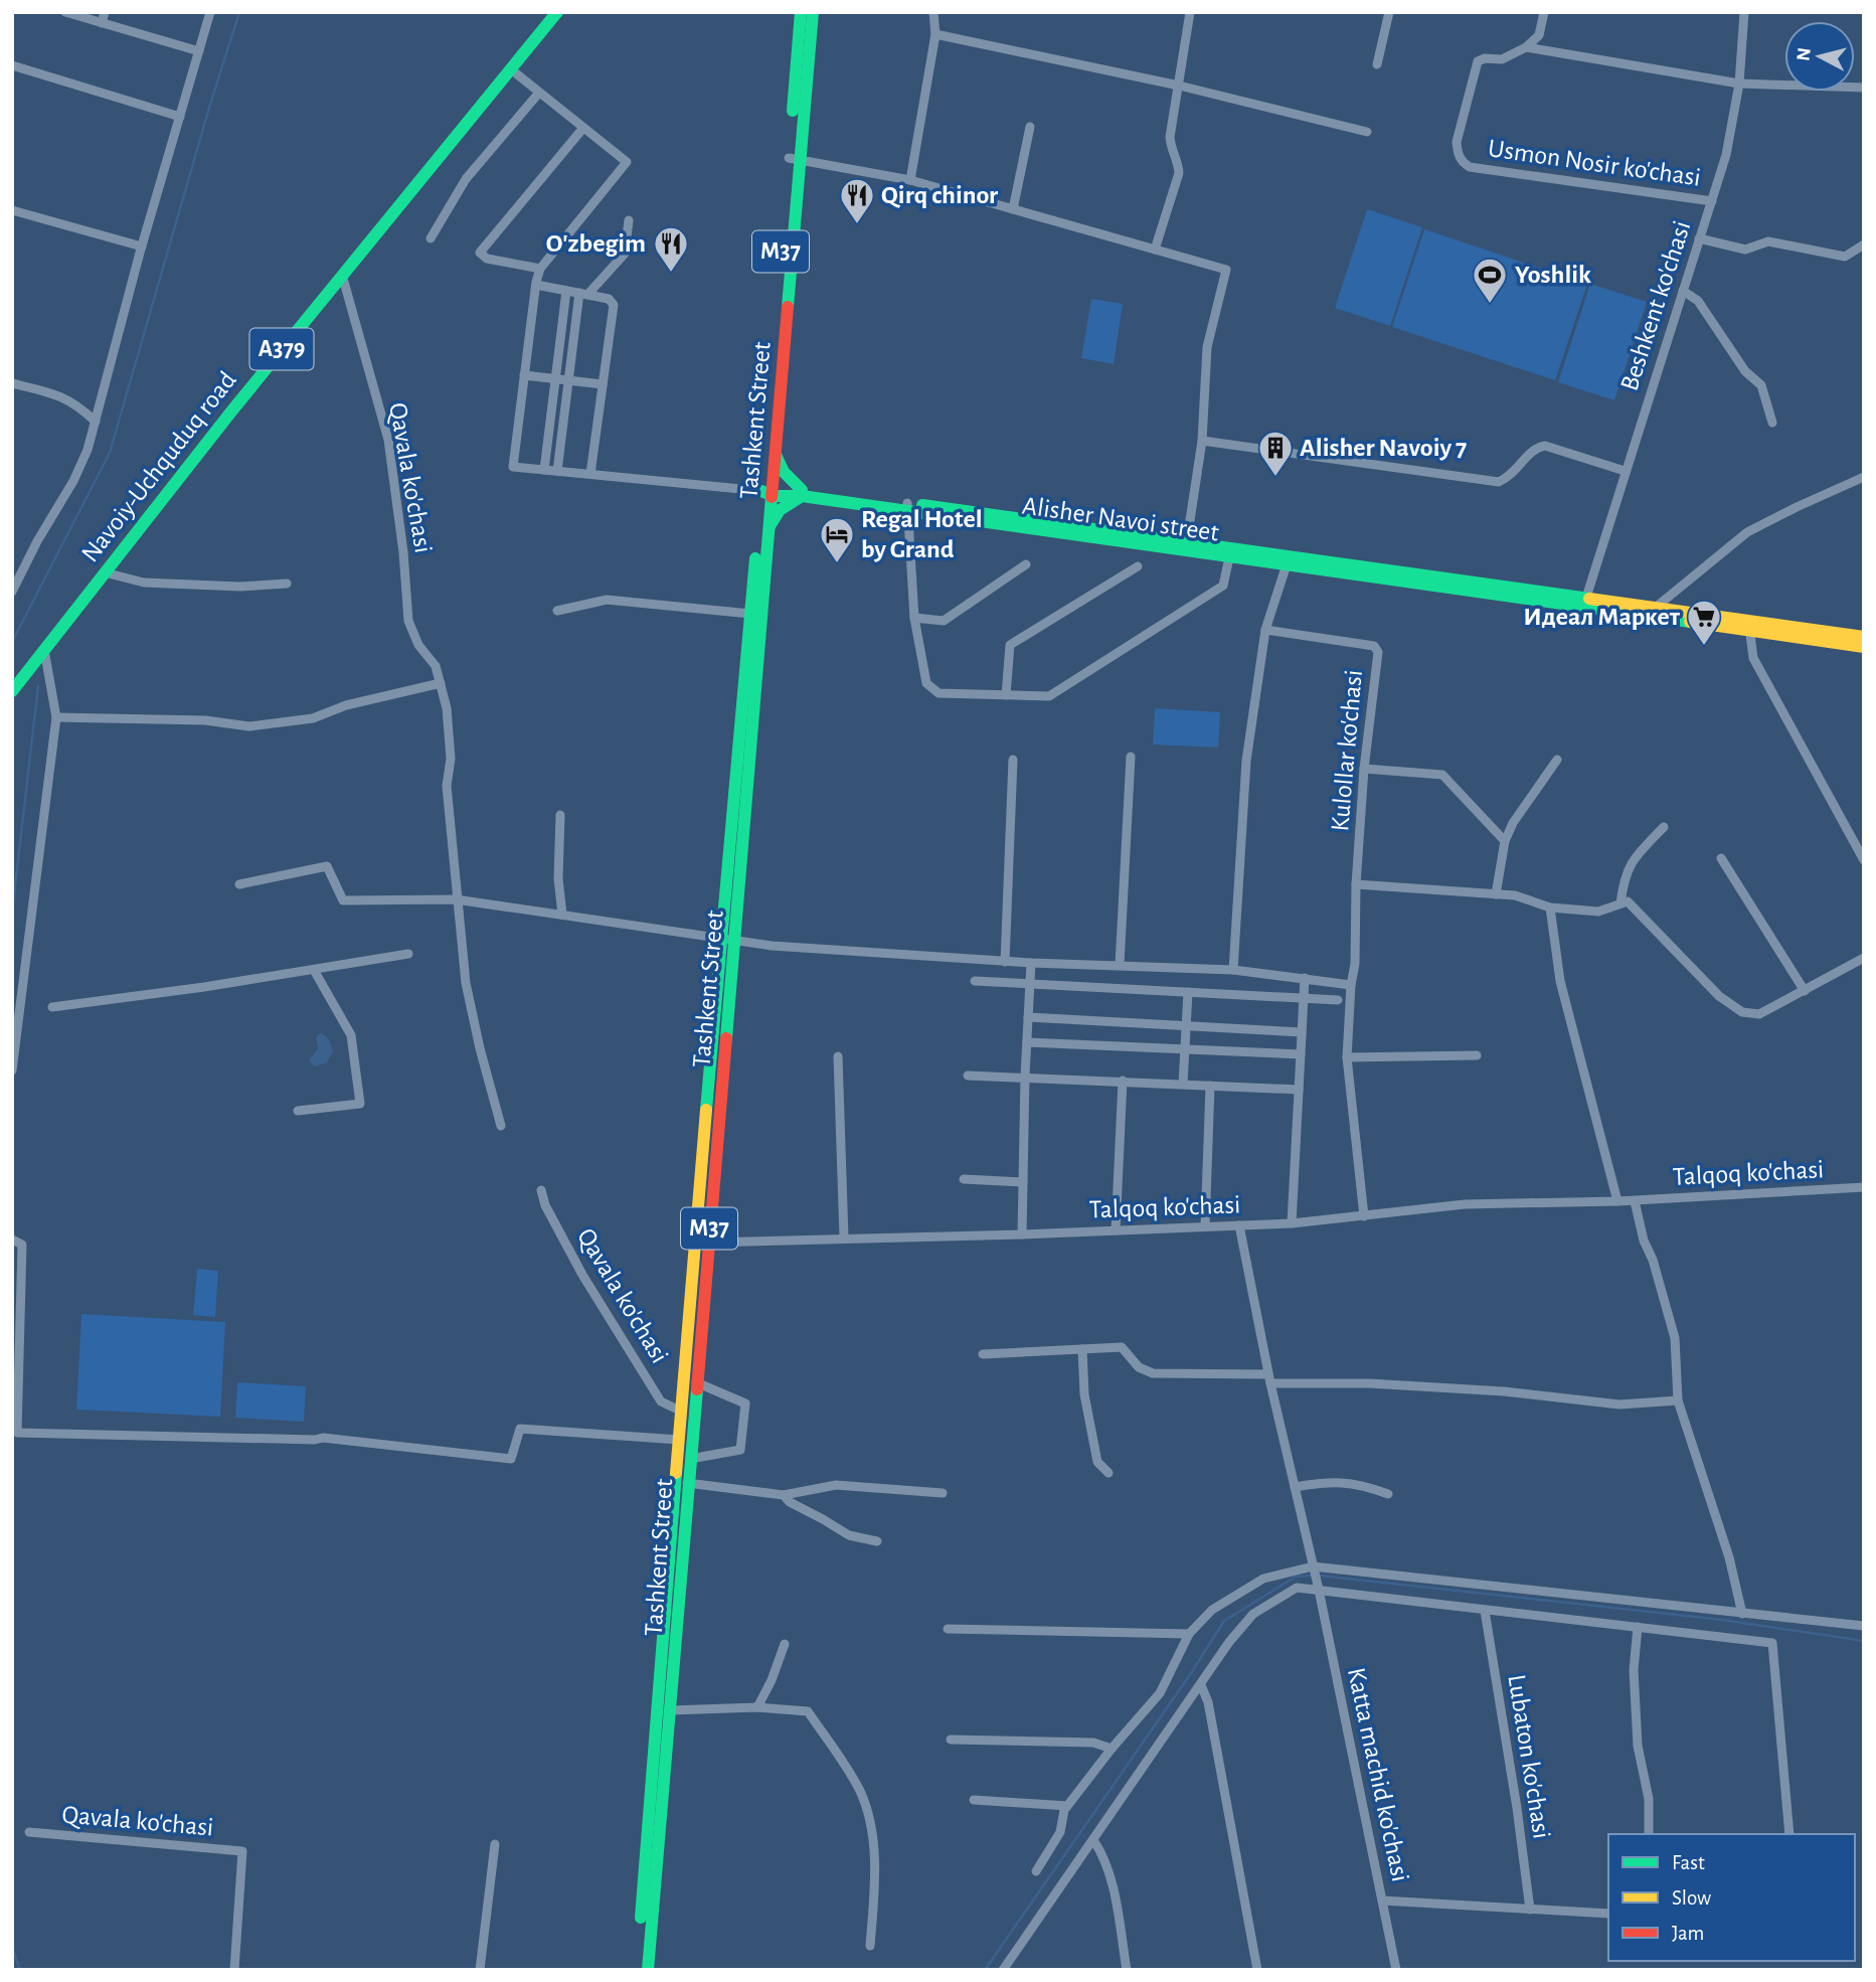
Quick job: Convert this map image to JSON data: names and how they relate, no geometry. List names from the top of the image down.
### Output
{
  "streets": {
    "main road": [
      "M37",
      "A379",
      "Tashkent Street",
      "Navoiy-Uchquduq road",
      "Alisher Navoi street"
    ],
    "street": [
      "Usmon Nosir ko'chasi",
      "Beshkent ko'chasi",
      "Qavala ko'chasi",
      "Kulollar ko'chasi",
      "Talqoq ko'chasi",
      "Lubaton ko'chasi",
      "Katta machid ko'chasi"
    ]
  },
  "crossings": [
    ["Usmon Nosir ko'chasi", "Beshkent ko'chasi"],
    ["Beshkent ko'chasi", "Alisher Navoi street"],
    ["Tashkent Street", "Qavala ko'chasi"],
    ["Tashkent Street", "Alisher Navoi street"],
    ["Tashkent Street", "Talqoq ko'chasi"],
    ["Navoiy-Uchquduq road", "Qavala ko'chasi"],
    ["Kulollar ko'chasi", "Talqoq ko'chasi"],
    ["Talqoq ko'chasi", "Katta machid ko'chasi"]
  ],
  "places": {
    "restaurant": ["Qirq chinor", "O'zbegim"],
    "sports": ["Yoshlik"],
    "building": ["Alisher Navoiy 7"],
    "hotel": ["Regal Hotel by Grand"],
    "supermarket": ["Идеал Маркет"]
  },
  "legend": ["Fast", "Slow", "Jam"],
  "north": "left"
}
